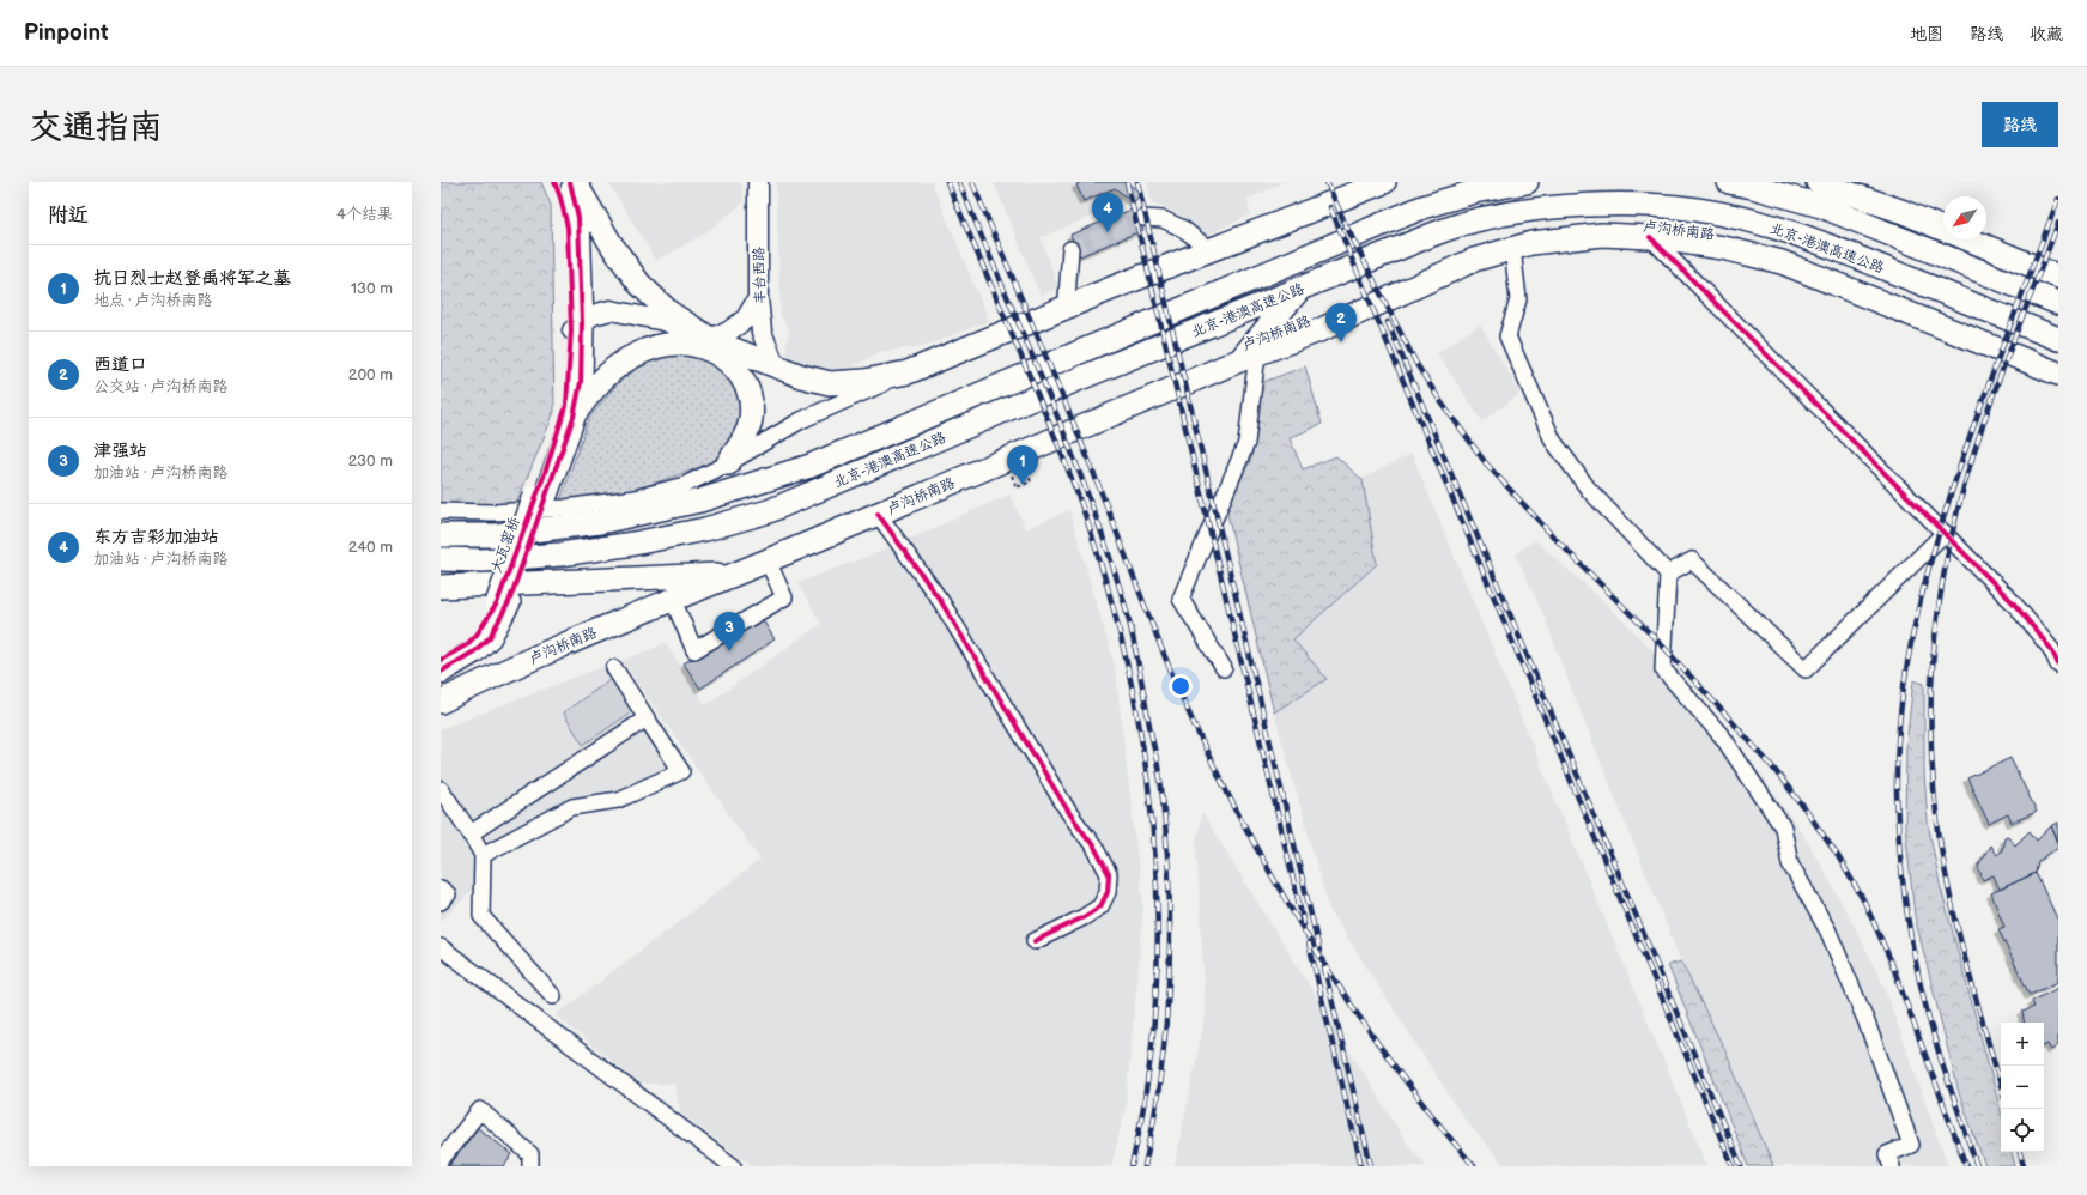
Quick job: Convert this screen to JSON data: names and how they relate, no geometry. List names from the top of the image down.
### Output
{
  "streets": {
    "highway": ["卢沟桥南路", "北京-港澳高速公路", "大瓦窑桥"],
    "main road": ["丰台西路"]
  },
  "north": "bottom left",
  "page": {
    "header": "Pinpoint",
    "nav": ["地图", "路线", "收藏"],
    "buttons": "路线",
    "title": "交通指南",
    "heading": ["附近", "4个结果"],
    "pins": [
      "4",
      "2",
      "1",
      "3"
    ],
    "list": [
      {
        "mark": "1",
        "name": "抗日烈士赵登禹将军之墓",
        "note": "地点 · 卢沟桥南路",
        "value": "130 m"
      },
      {
        "mark": "2",
        "name": "西道口",
        "note": "公交站 · 卢沟桥南路",
        "value": "200 m"
      },
      {
        "mark": "3",
        "name": "津强站",
        "note": "加油站 · 卢沟桥南路",
        "value": "230 m"
      },
      {
        "mark": "4",
        "name": "东方吉彩加油站",
        "note": "加油站 · 卢沟桥南路",
        "value": "240 m"
      }
    ],
    "map_buttons": ["+", "−"]
  }
}
